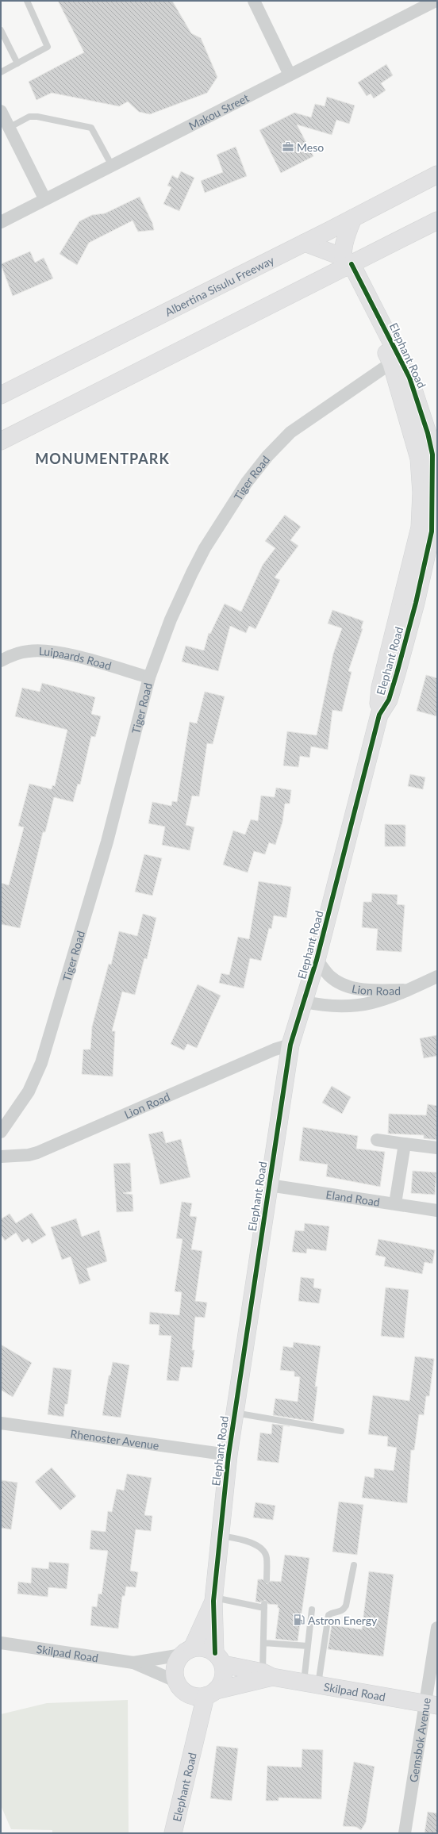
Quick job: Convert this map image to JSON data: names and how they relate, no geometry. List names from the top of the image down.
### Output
{
  "streets": {
    "main road": ["Albertina Sisulu Freeway", "Elephant Road", "Skilpad Road"],
    "street": [
      "Makou Street",
      "Tiger Road",
      "Luipaards Road",
      "Lion Road",
      "Eland Road",
      "Rhenoster Avenue",
      "Gemsbok Avenue"
    ]
  },
  "crossings": [
    ["Elephant Road", "Tiger Road"],
    ["Elephant Road", "Lion Road"],
    ["Elephant Road", "Eland Road"],
    ["Elephant Road", "Rhenoster Avenue"],
    ["Elephant Road", "Skilpad Road"],
    ["Tiger Road", "Luipaards Road"],
    ["Skilpad Road", "Gemsbok Avenue"]
  ],
  "districts": ["MONUMENTPARK"],
  "places": {
    "office": ["Meso"],
    "fuel station": ["Astron Energy"]
  }
}
